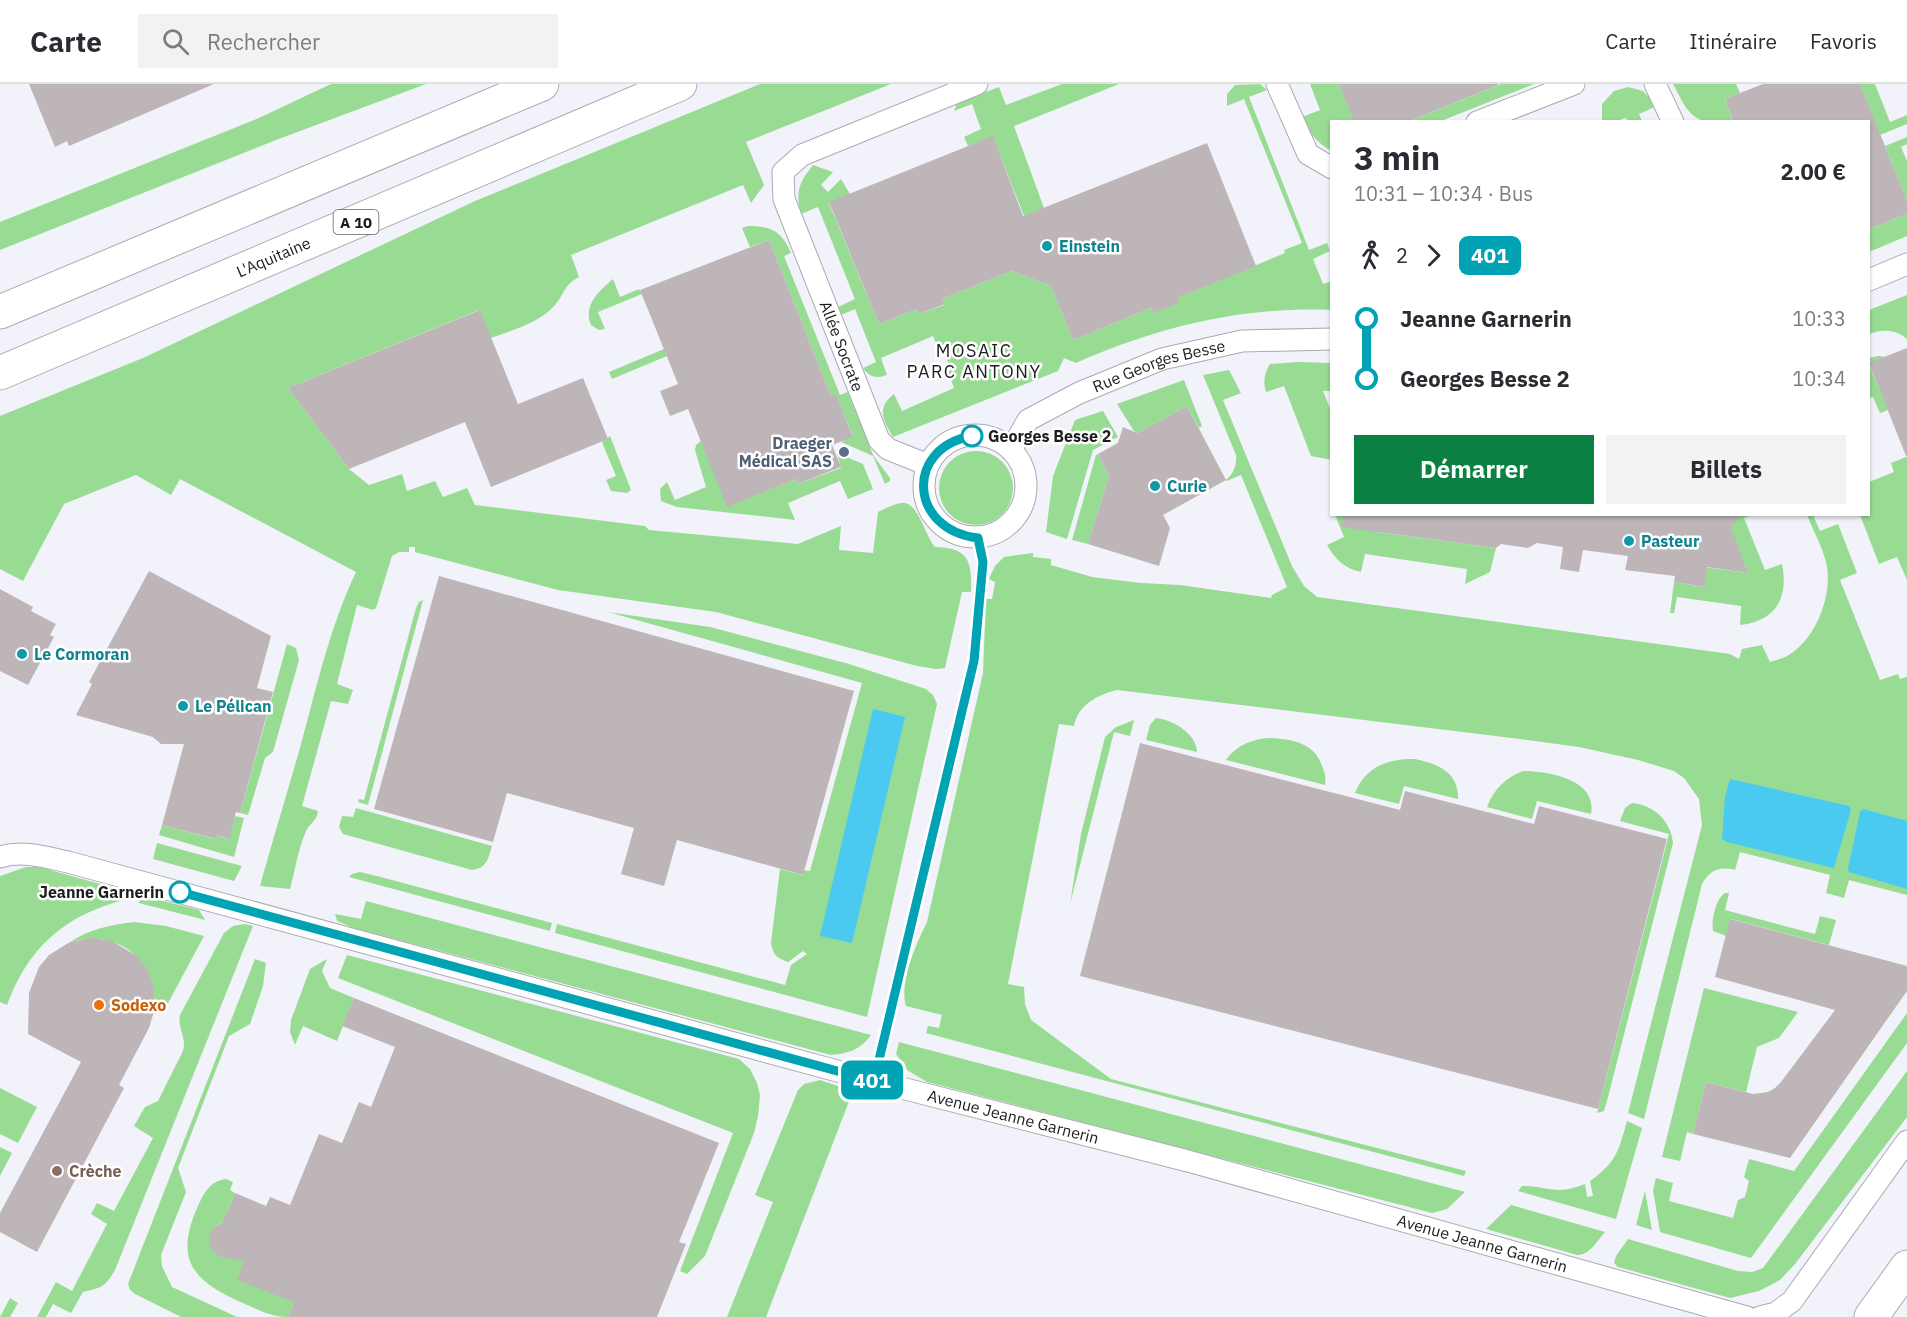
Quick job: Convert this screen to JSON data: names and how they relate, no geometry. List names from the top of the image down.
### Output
{
  "streets": {
    "highway": ["A 10", "L'Aquitaine"],
    "street": ["Allée Socrate", "Rue Georges Besse", "Avenue Jeanne Garnerin"]
  },
  "crossings": [
    ["Allée Socrate", "Rue Georges Besse"]
  ],
  "districts": ["MOSAIC PARC ANTONY"],
  "places": [
    "Einstein",
    "Georges Besse 2",
    "Draeger Médical SAS",
    "Curie",
    "Pasteur",
    "Le Cormoran",
    "Le Pélican",
    "Jeanne Garnerin",
    "Sodexo",
    "Crèche"
  ],
  "lines": ["bus line 401"],
  "page": {
    "header": "Carte",
    "search": "Rechercher",
    "nav": ["Carte", "Itinéraire", "Favoris"],
    "on_map": "401",
    "heading": ["3 min", "10:31 – 10:34 · Bus", "2.00 €"],
    "legs": ["2", "401"],
    "list": [
      {
        "name": "Jeanne Garnerin",
        "value": "10:33"
      },
      {
        "name": "Georges Besse 2",
        "value": "10:34"
      }
    ],
    "buttons": ["Démarrer", "Billets"]
  }
}
